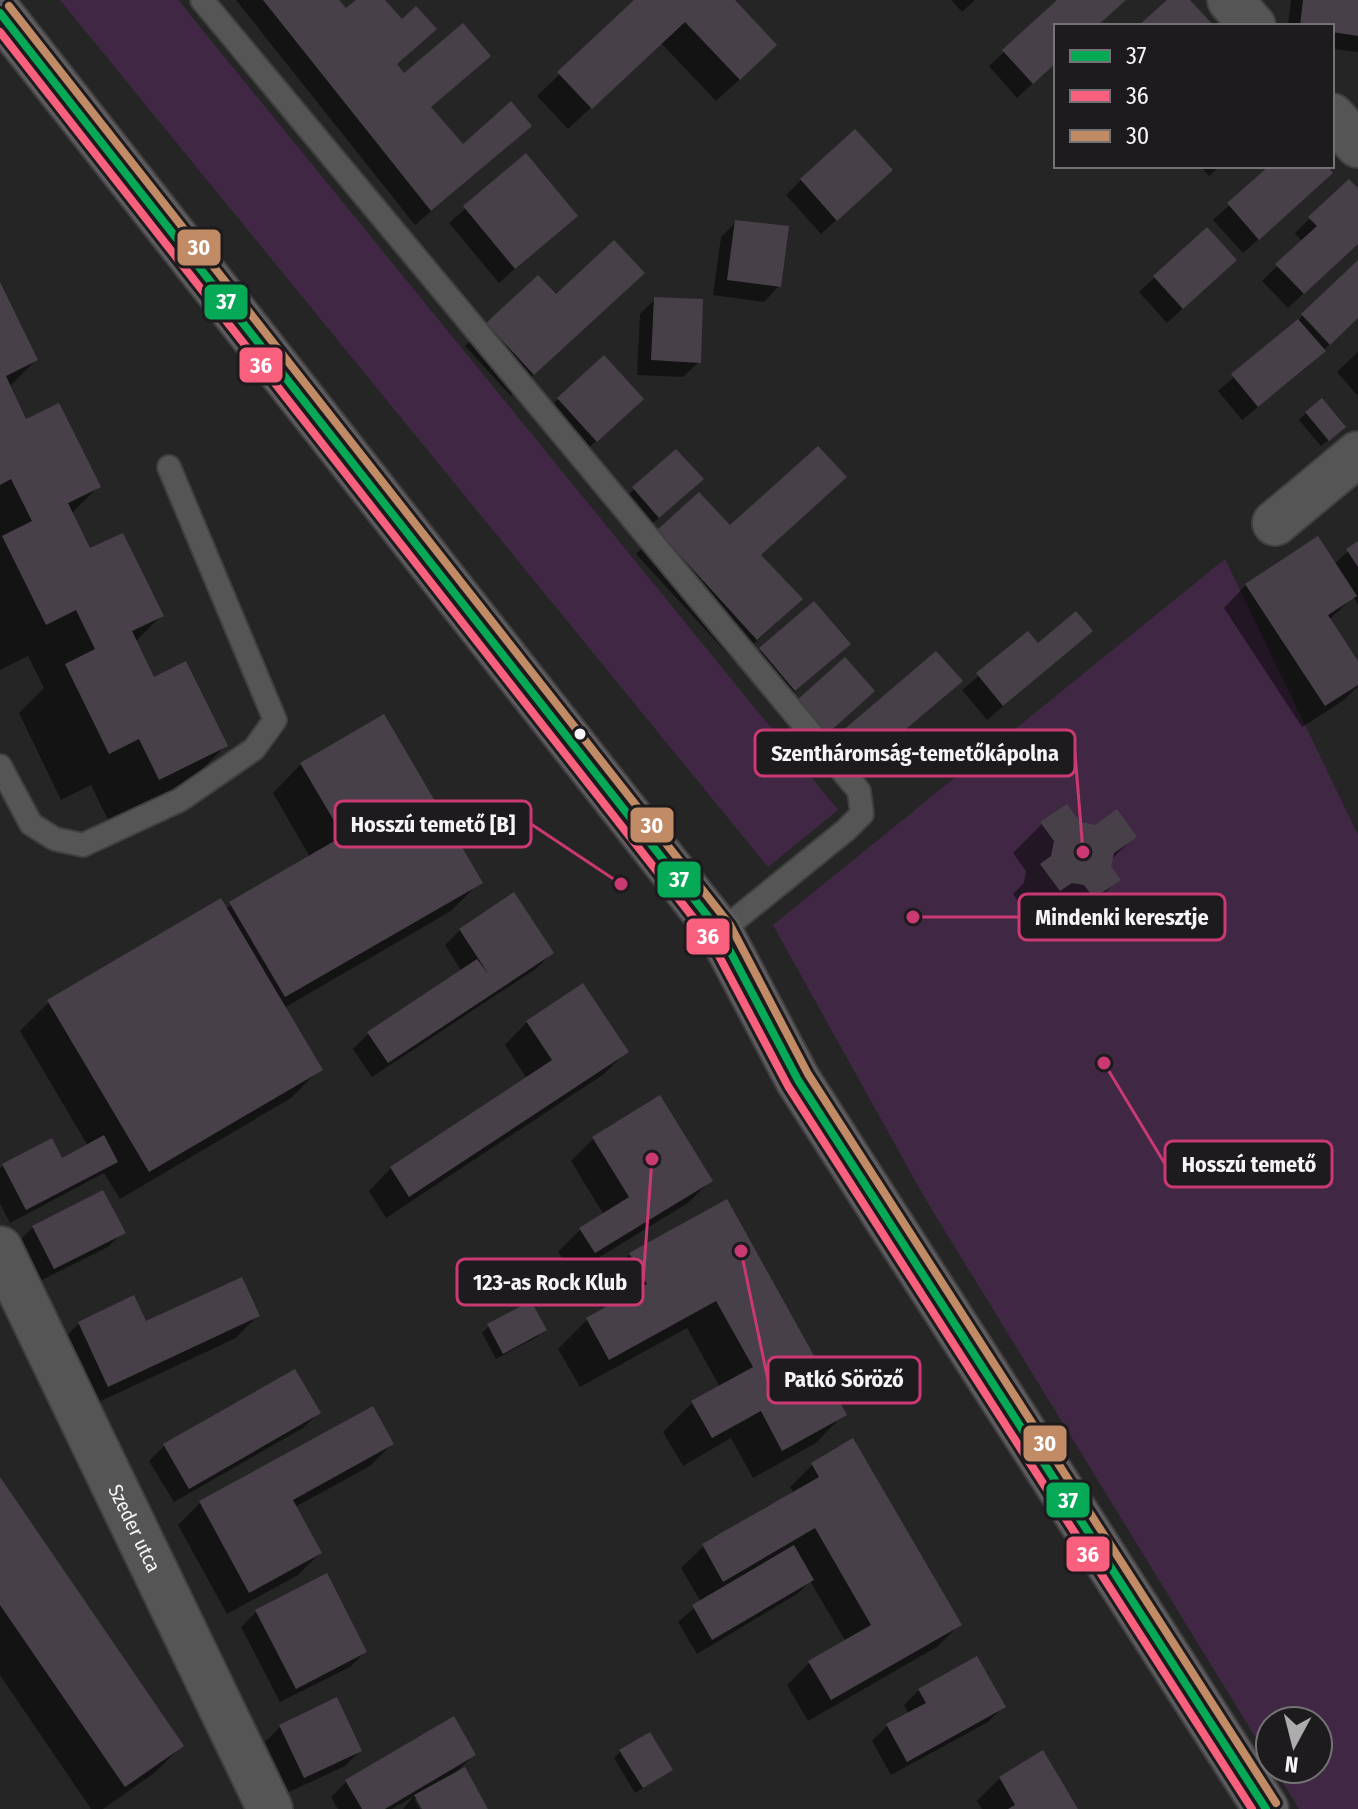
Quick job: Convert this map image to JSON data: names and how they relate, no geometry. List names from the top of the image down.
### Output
{
  "streets": {
    "street": ["Szeder utca"]
  },
  "places": [
    "Szentháromság-temetőkápolna",
    "Hosszú temető [B]",
    "Mindenki keresztje",
    "Hosszú temető",
    "123-as Rock Klub",
    "Patkó Söröző"
  ],
  "lines": ["transit line 30", "transit line 37", "transit line 36"],
  "legend": ["37", "36", "30"],
  "north": "bottom"
}
